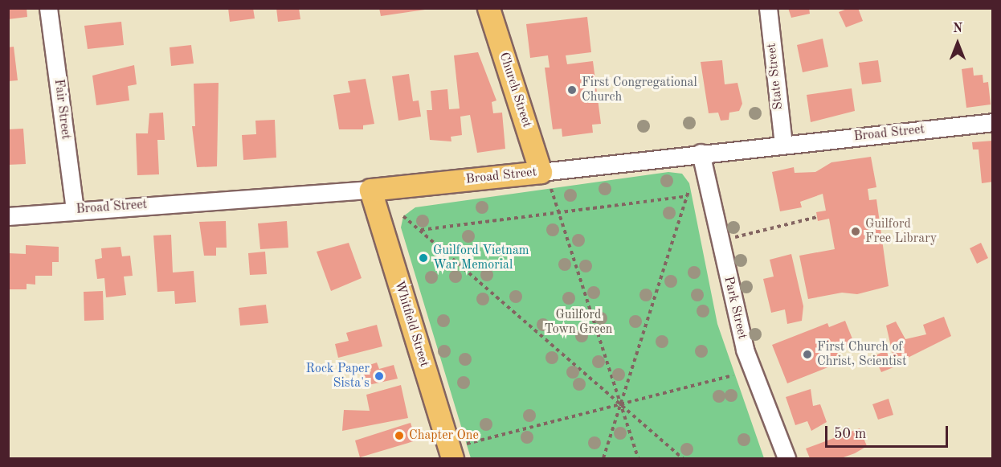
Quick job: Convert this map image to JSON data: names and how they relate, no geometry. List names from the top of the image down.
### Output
{
  "streets": {
    "main road": ["Church Street", "Broad Street", "Whitfield Street"],
    "street": ["State Street", "Fair Street", "Park Street"]
  },
  "crossings": [
    ["State Street", "Broad Street"],
    ["Church Street", "Broad Street"],
    ["Fair Street", "Broad Street"],
    ["Broad Street", "Park Street"],
    ["Broad Street", "Whitfield Street"]
  ],
  "parks": ["Guilford Town Green"],
  "places": [
    "First Congregational Church",
    "Guilford Free Library",
    "Guilford Vietnam War Memorial",
    "First Church of Christ, Scientist",
    "Rock Paper Sista's",
    "Chapter One"
  ],
  "scale_bar": "50 m",
  "north": "top"
}
